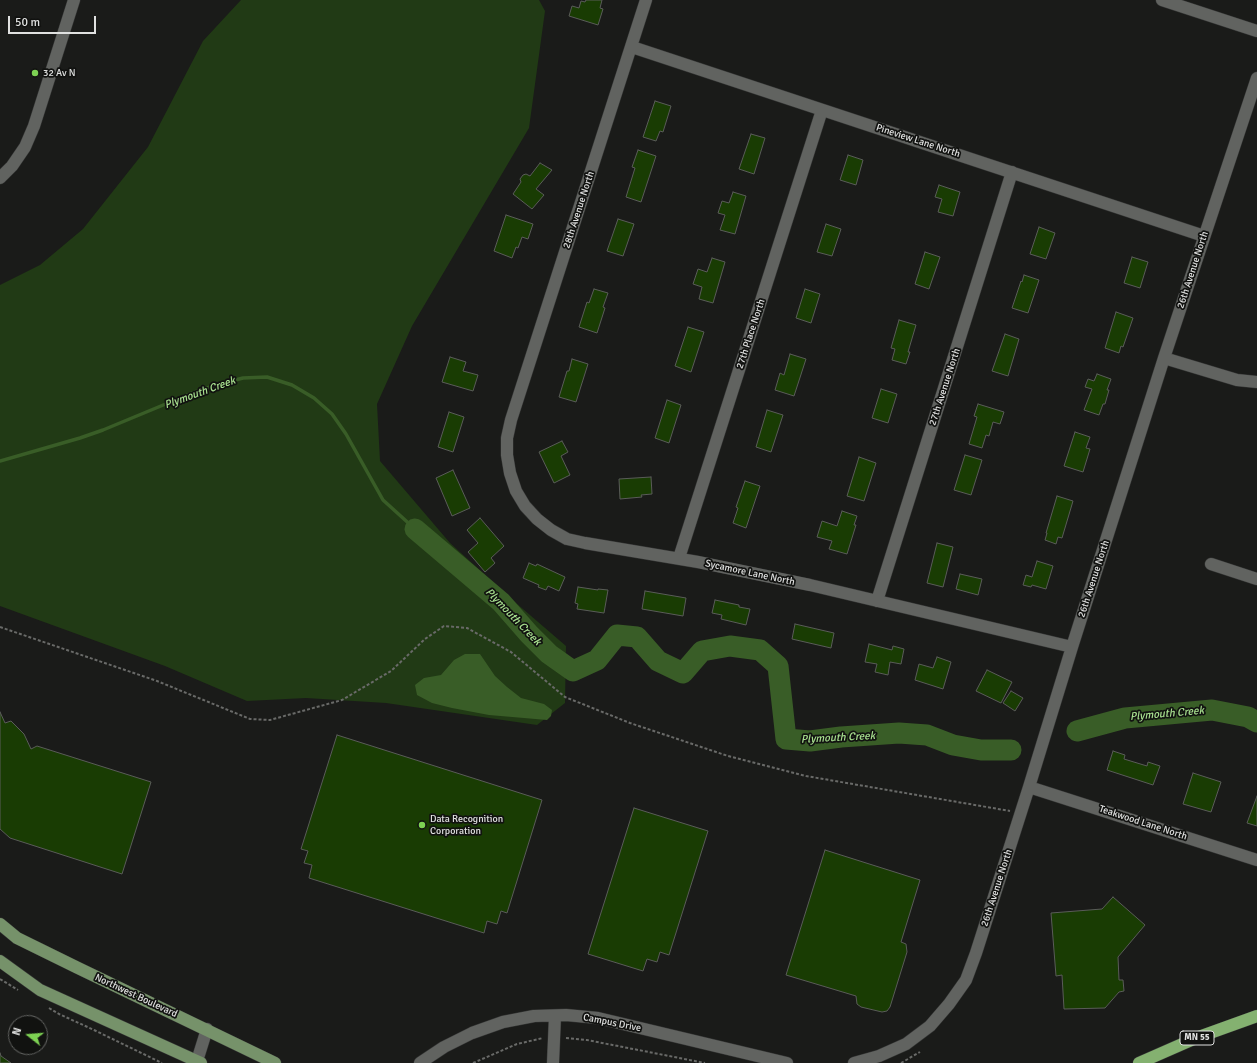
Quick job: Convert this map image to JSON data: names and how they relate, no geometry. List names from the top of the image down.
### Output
{
  "streets": {
    "highway": ["MN 55"],
    "main road": ["Northwest Boulevard"],
    "street": [
      "Pineview Lane North",
      "28th Avenue North",
      "26th Avenue North",
      "27th Place North",
      "27th Avenue North",
      "Sycamore Lane North",
      "Teakwood Lane North",
      "Campus Drive"
    ]
  },
  "crossings": [
    ["Pineview Lane North", "28th Avenue North"],
    ["Pineview Lane North", "26th Avenue North"],
    ["Pineview Lane North", "27th Place North"],
    ["Pineview Lane North", "27th Avenue North"],
    ["28th Avenue North", "Sycamore Lane North"],
    ["26th Avenue North", "Sycamore Lane North"],
    ["26th Avenue North", "Teakwood Lane North"],
    ["27th Place North", "Sycamore Lane North"],
    ["27th Avenue North", "Sycamore Lane North"]
  ],
  "water": ["Plymouth Creek"],
  "places": ["32 Av N", "Data Recognition Corporation"],
  "scale_bar": "50 m",
  "north": "left"
}
